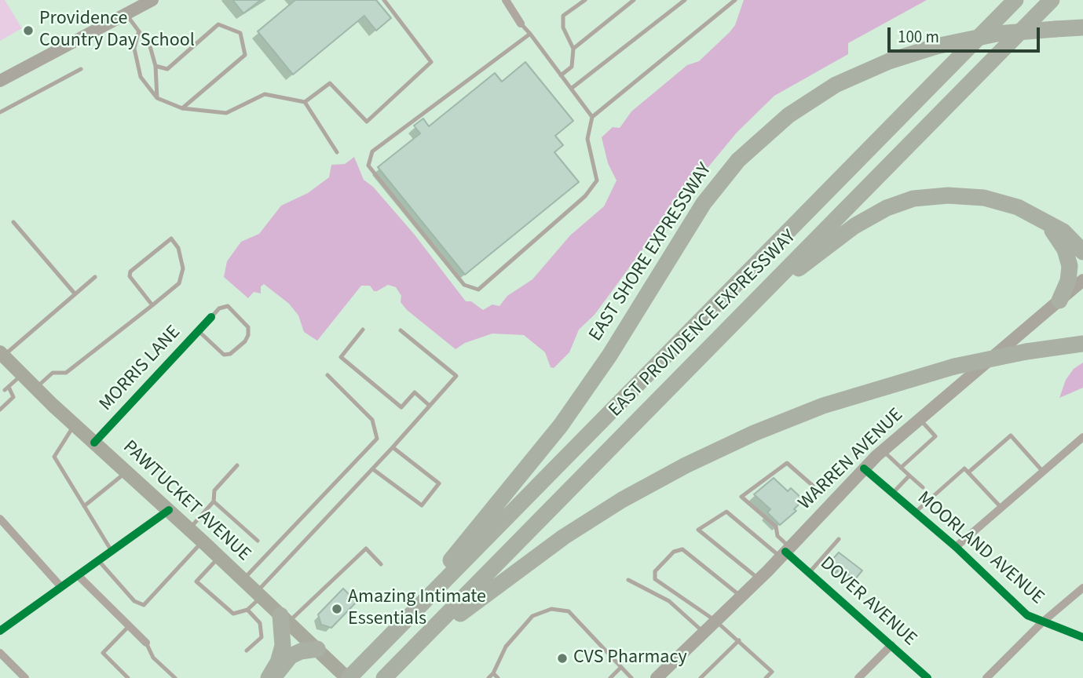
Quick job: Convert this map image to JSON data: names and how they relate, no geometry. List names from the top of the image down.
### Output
{
  "streets": {
    "highway": ["EAST SHORE EXPRESSWAY", "EAST PROVIDENCE EXPRESSWAY"],
    "main road": ["WARREN AVENUE", "PAWTUCKET AVENUE"],
    "street": ["MORRIS LANE", "MOORLAND AVENUE", "DOVER AVENUE"]
  },
  "crossings": [
    ["EAST SHORE EXPRESSWAY", "EAST PROVIDENCE EXPRESSWAY"],
    ["EAST PROVIDENCE EXPRESSWAY", "PAWTUCKET AVENUE"],
    ["MORRIS LANE", "PAWTUCKET AVENUE"],
    ["WARREN AVENUE", "MOORLAND AVENUE"],
    ["WARREN AVENUE", "DOVER AVENUE"]
  ],
  "places": ["Providence Country Day School", "Amazing Intimate Essentials", "CVS Pharmacy"],
  "scale_bar": "100 m"
}
